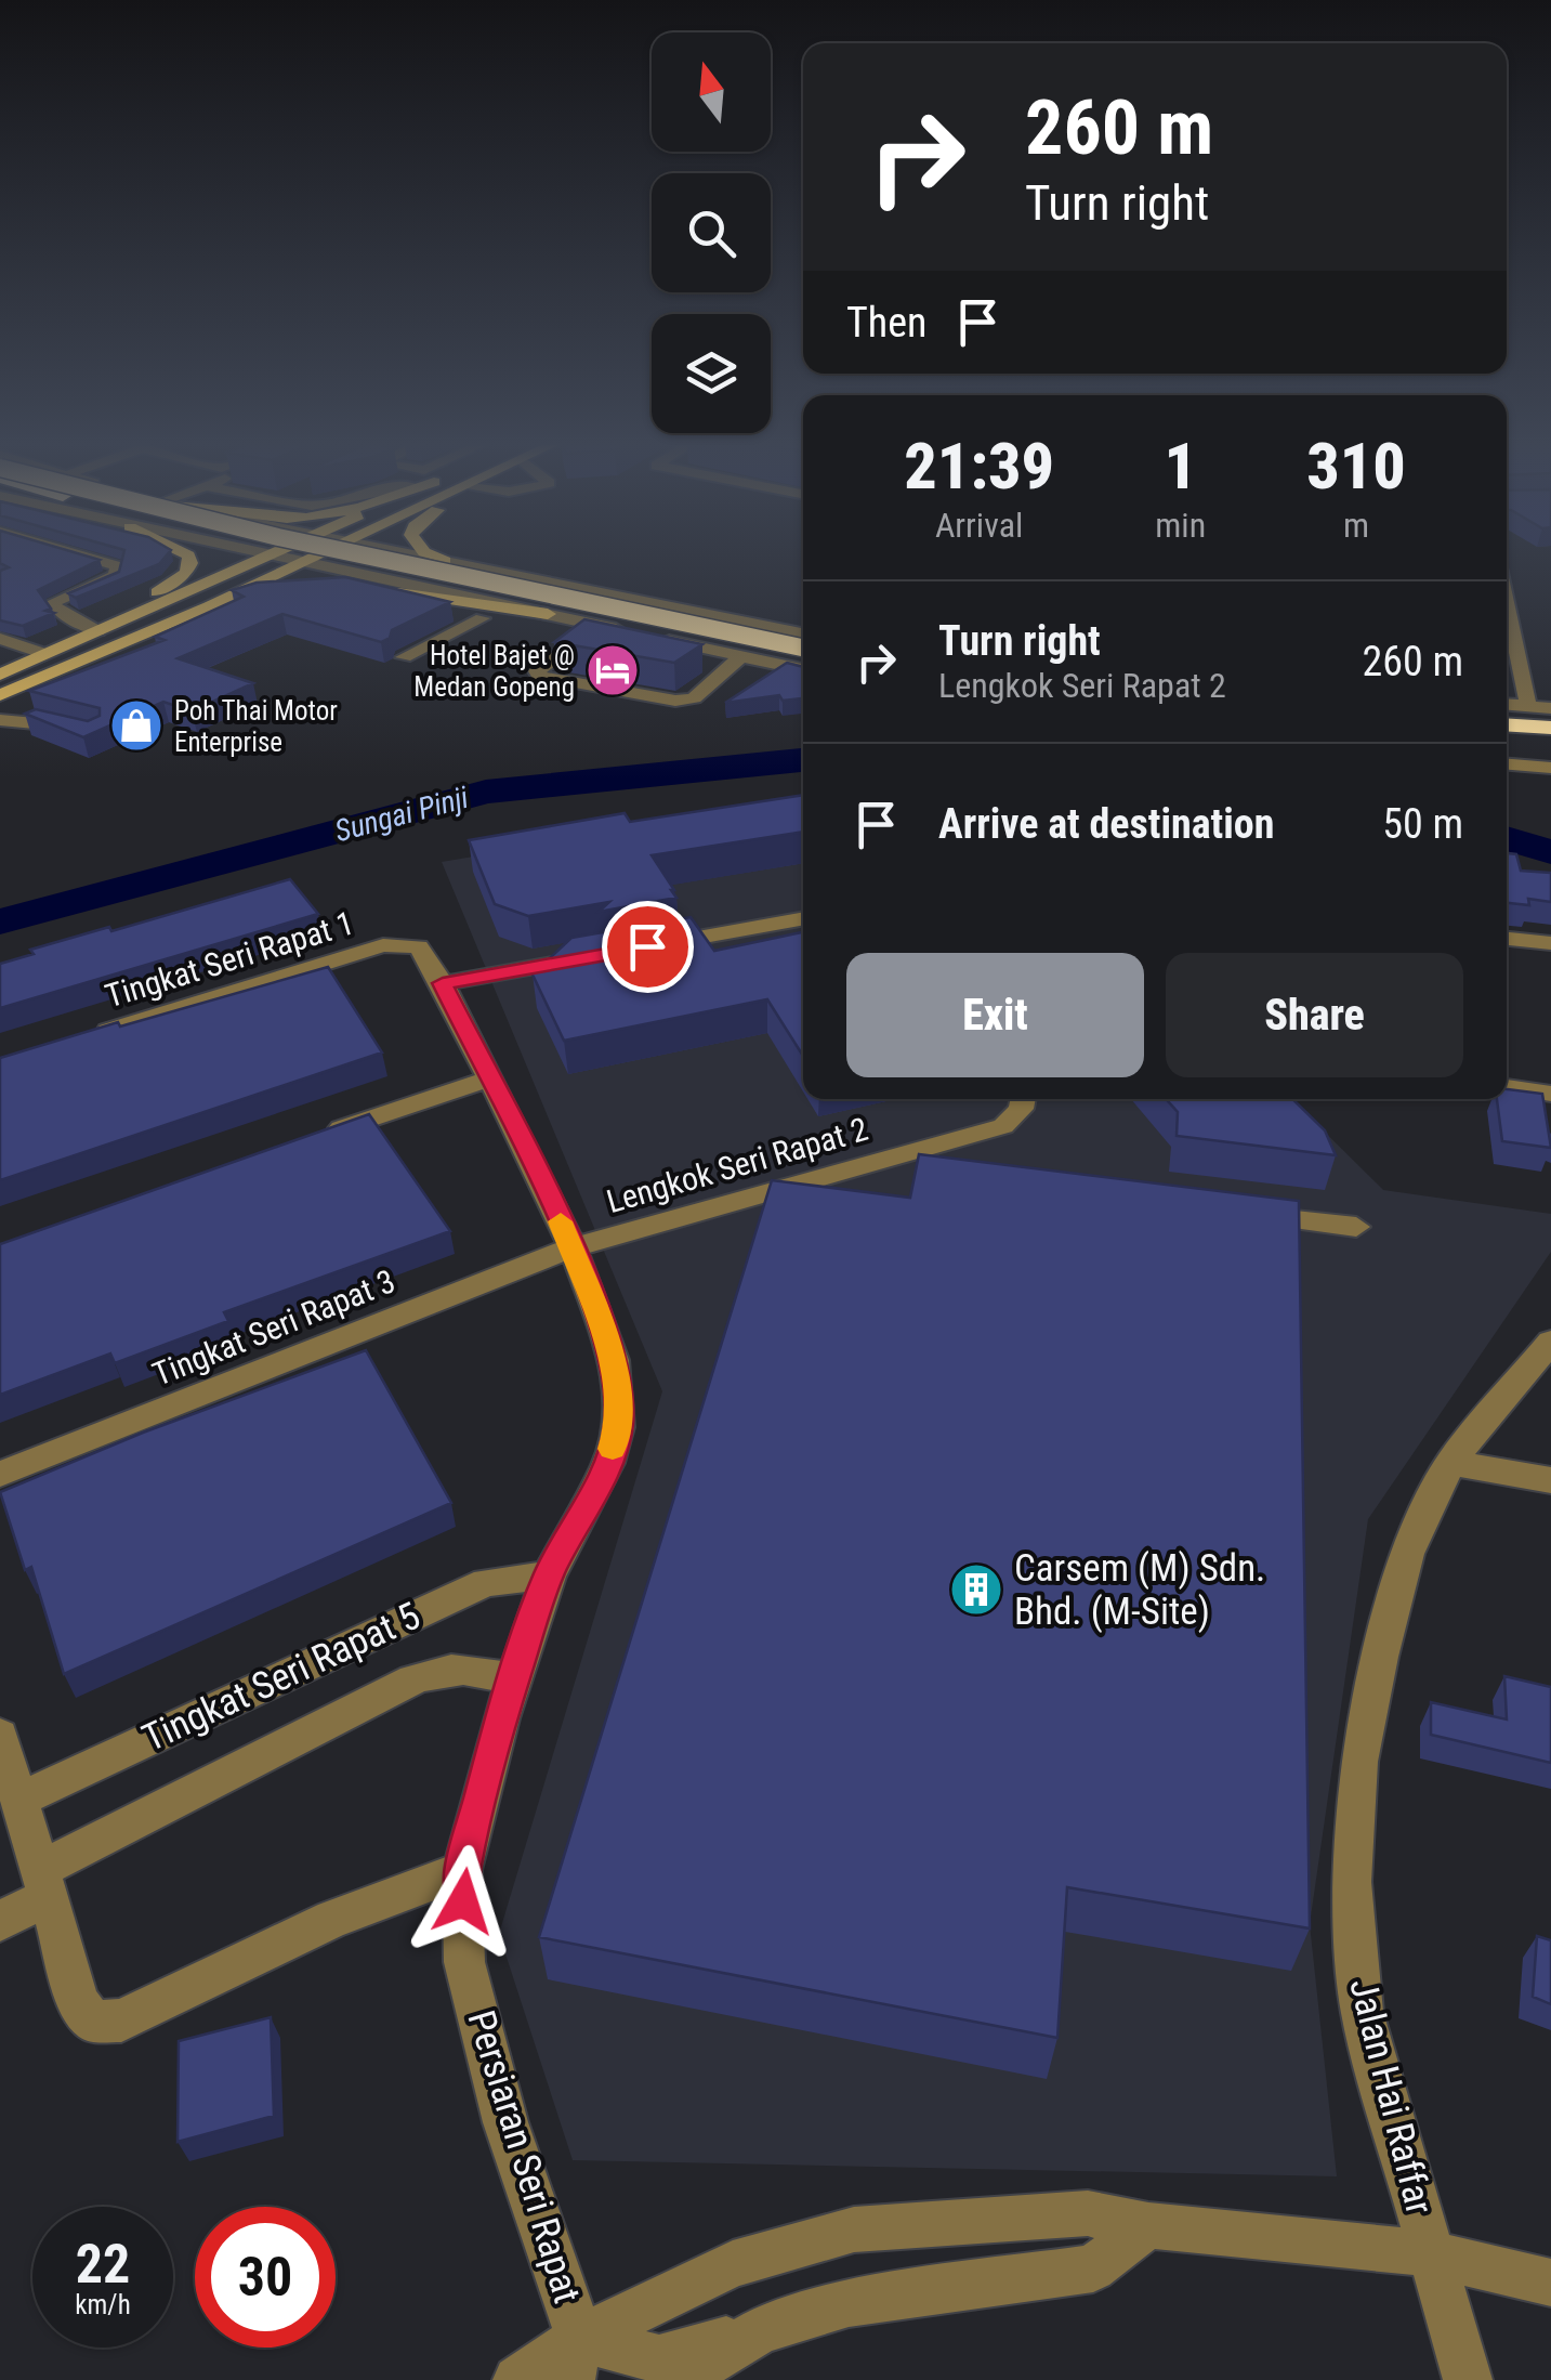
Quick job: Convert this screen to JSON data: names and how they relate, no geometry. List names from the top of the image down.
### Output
{
  "streets": {
    "street": [
      "Tingkat Seri Rapat 1",
      "Lengkok Seri Rapat 2",
      "Tingkat Seri Rapat 3",
      "Tingkat Seri Rapat 5",
      "Jalan Hai Raffar",
      "Persiaran Seri Rapat"
    ]
  },
  "crossings": [
    ["Tingkat Seri Rapat 1", "Persiaran Seri Rapat"],
    ["Lengkok Seri Rapat 2", "Tingkat Seri Rapat 3"],
    ["Lengkok Seri Rapat 2", "Persiaran Seri Rapat"],
    ["Tingkat Seri Rapat 3", "Persiaran Seri Rapat"],
    ["Tingkat Seri Rapat 5", "Persiaran Seri Rapat"]
  ],
  "water": ["Sungai Pinji"],
  "places": {
    "hotel": ["Hotel Bajet @ Medan Gopeng"],
    "shop": ["Poh Thai Motor Enterprise"],
    "building": ["Carsem (M) Sdn. Bhd. (M-Site)"]
  },
  "north": "top",
  "page": {
    "turn": ["260 m", "Turn right"],
    "then": "Then",
    "eta": [
      "21:39",
      "Arrival",
      "1",
      "min",
      "310",
      "m"
    ],
    "list": [
      {
        "name": "Turn right",
        "note": "Lengkok Seri Rapat 2",
        "value": "260 m"
      },
      {
        "name": "Arrive at destination",
        "value": "50 m"
      }
    ],
    "buttons": ["Exit", "Share"],
    "speed": "22 km/h",
    "limit": "30"
  }
}
